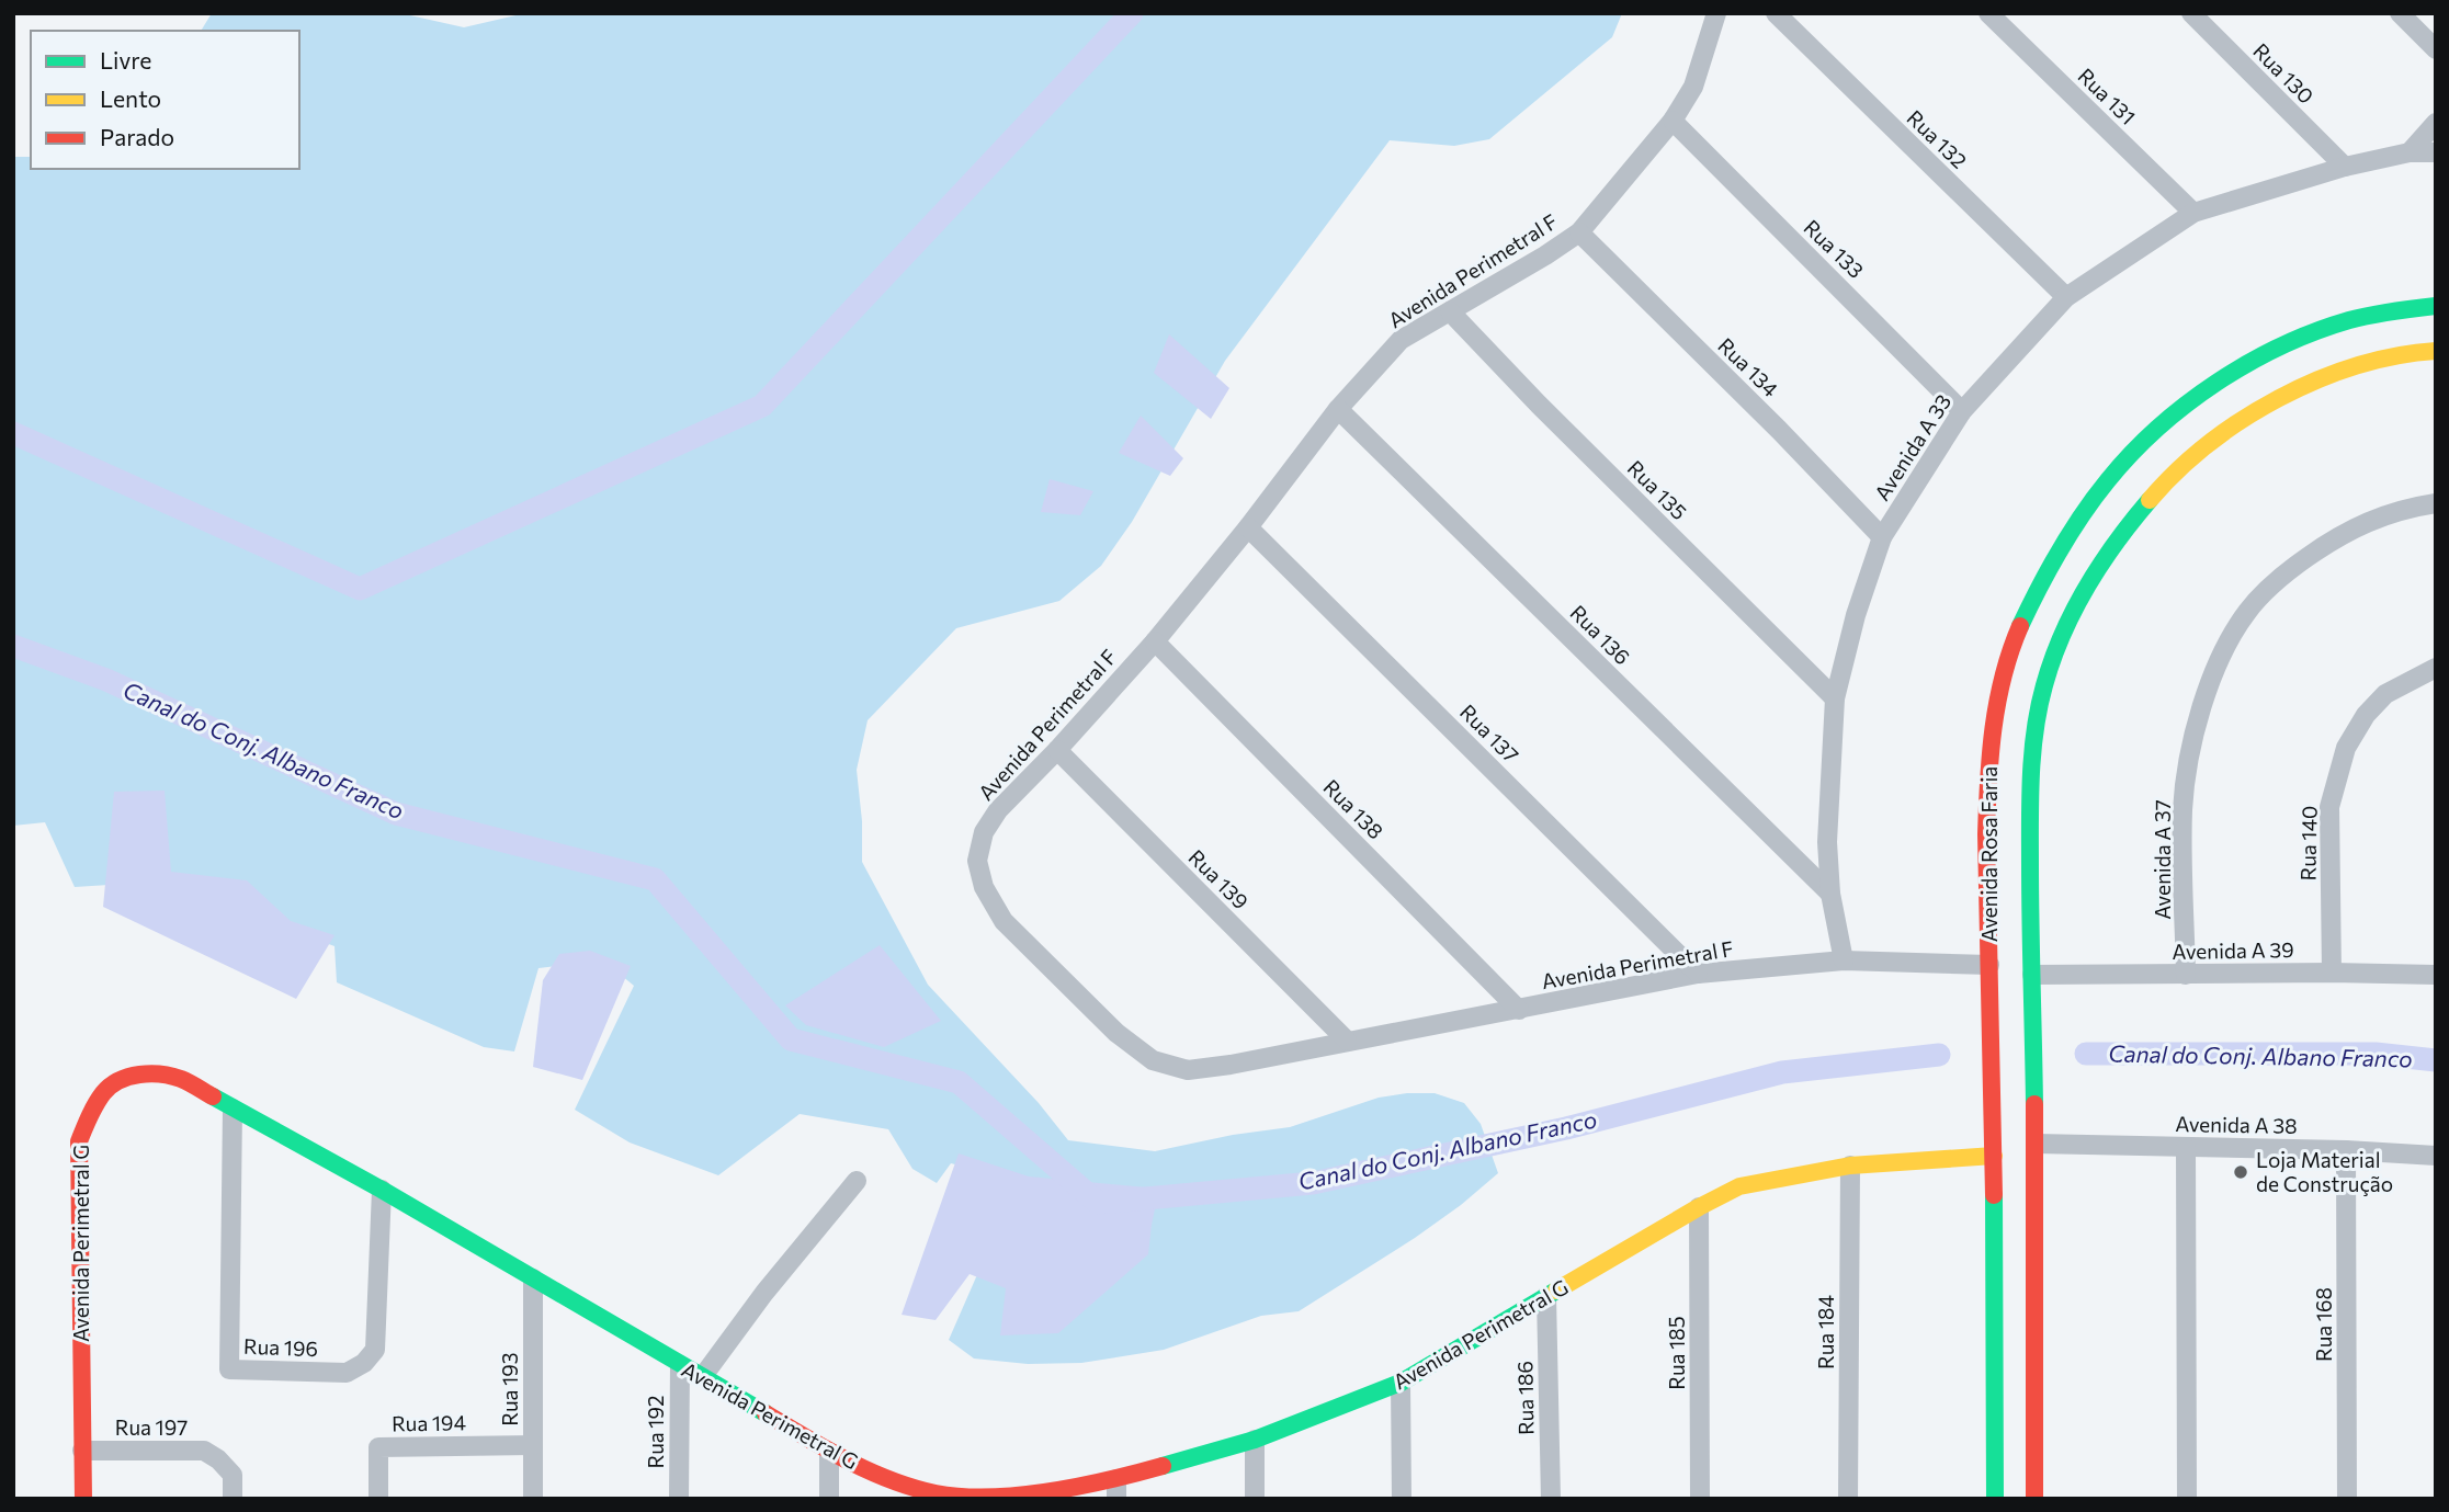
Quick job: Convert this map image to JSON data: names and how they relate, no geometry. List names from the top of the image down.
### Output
{
  "streets": {
    "street": [
      "Rua 130",
      "Rua 131",
      "Rua 132",
      "Rua 133",
      "Avenida Perimetral F",
      "Rua 134",
      "Avenida A 33",
      "Rua 135",
      "Rua 136",
      "Rua 137",
      "Rua 138",
      "Rua 140",
      "Avenida Rosa Faria",
      "Avenida A 37",
      "Rua 139",
      "Avenida A 39",
      "Avenida A 38",
      "Avenida Perimetral G",
      "Rua 168",
      "Rua 184",
      "Rua 196",
      "Rua 185",
      "Rua 193",
      "Rua 186",
      "Rua 194",
      "Rua 197",
      "Rua 192"
    ]
  },
  "crossings": [
    ["Rua 130", "Avenida A 33"],
    ["Rua 131", "Avenida A 33"],
    ["Rua 132", "Avenida A 33"],
    ["Rua 133", "Avenida Perimetral F"],
    ["Rua 133", "Avenida A 33"],
    ["Avenida Perimetral F", "Rua 134"],
    ["Avenida Perimetral F", "Avenida A 33"],
    ["Avenida Perimetral F", "Rua 135"],
    ["Avenida Perimetral F", "Rua 136"],
    ["Avenida Perimetral F", "Rua 137"],
    ["Avenida Perimetral F", "Rua 138"],
    ["Avenida Perimetral F", "Avenida Rosa Faria"],
    ["Avenida Perimetral F", "Rua 139"],
    ["Rua 134", "Avenida A 33"],
    ["Avenida A 33", "Rua 135"],
    ["Avenida A 33", "Rua 136"],
    ["Rua 140", "Avenida A 39"],
    ["Avenida Rosa Faria", "Avenida A 39"],
    ["Avenida Rosa Faria", "Avenida A 38"],
    ["Avenida Rosa Faria", "Avenida Perimetral G"],
    ["Avenida A 37", "Avenida A 39"],
    ["Avenida A 38", "Rua 168"],
    ["Avenida Perimetral G", "Rua 184"],
    ["Avenida Perimetral G", "Rua 196"],
    ["Avenida Perimetral G", "Rua 185"],
    ["Avenida Perimetral G", "Rua 193"],
    ["Avenida Perimetral G", "Rua 186"],
    ["Avenida Perimetral G", "Rua 197"],
    ["Avenida Perimetral G", "Rua 192"],
    ["Rua 193", "Rua 194"]
  ],
  "water": ["Canal do Conj. Albano Franco"],
  "places": ["Loja Material de Construção"],
  "legend": ["Livre", "Lento", "Parado"]
}
